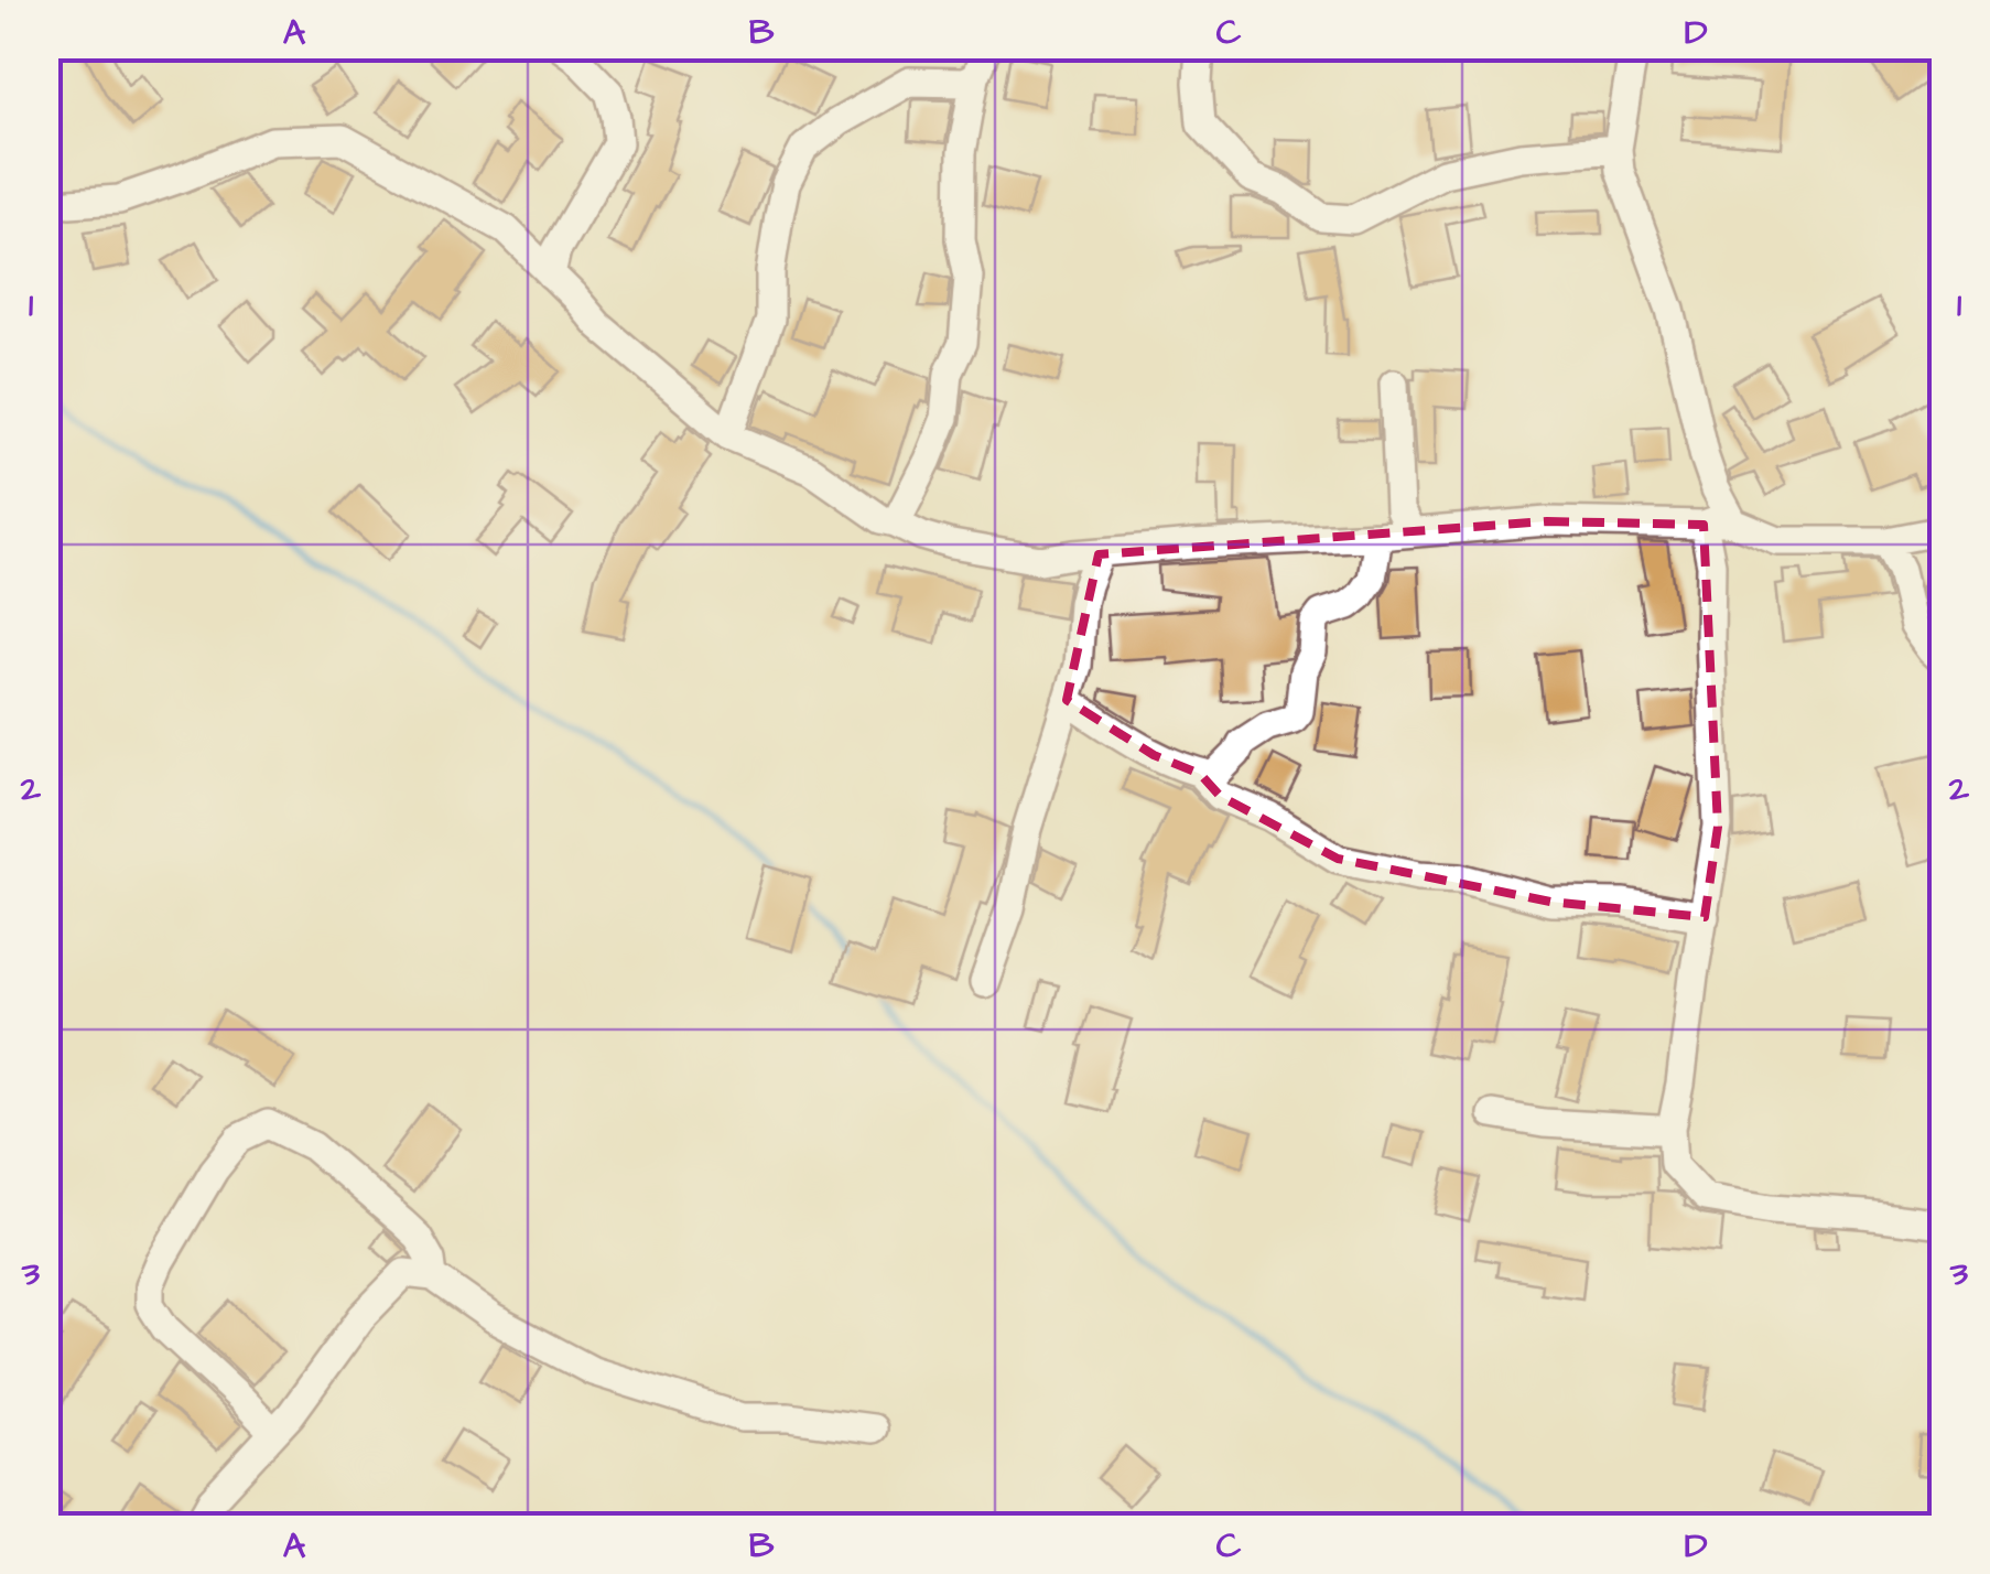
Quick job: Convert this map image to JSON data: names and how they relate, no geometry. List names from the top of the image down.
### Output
{
  "grid": {
    "columns": [
      "A",
      "B",
      "C",
      "D"
    ],
    "rows": ["1", "2", "3"]
  }
}
